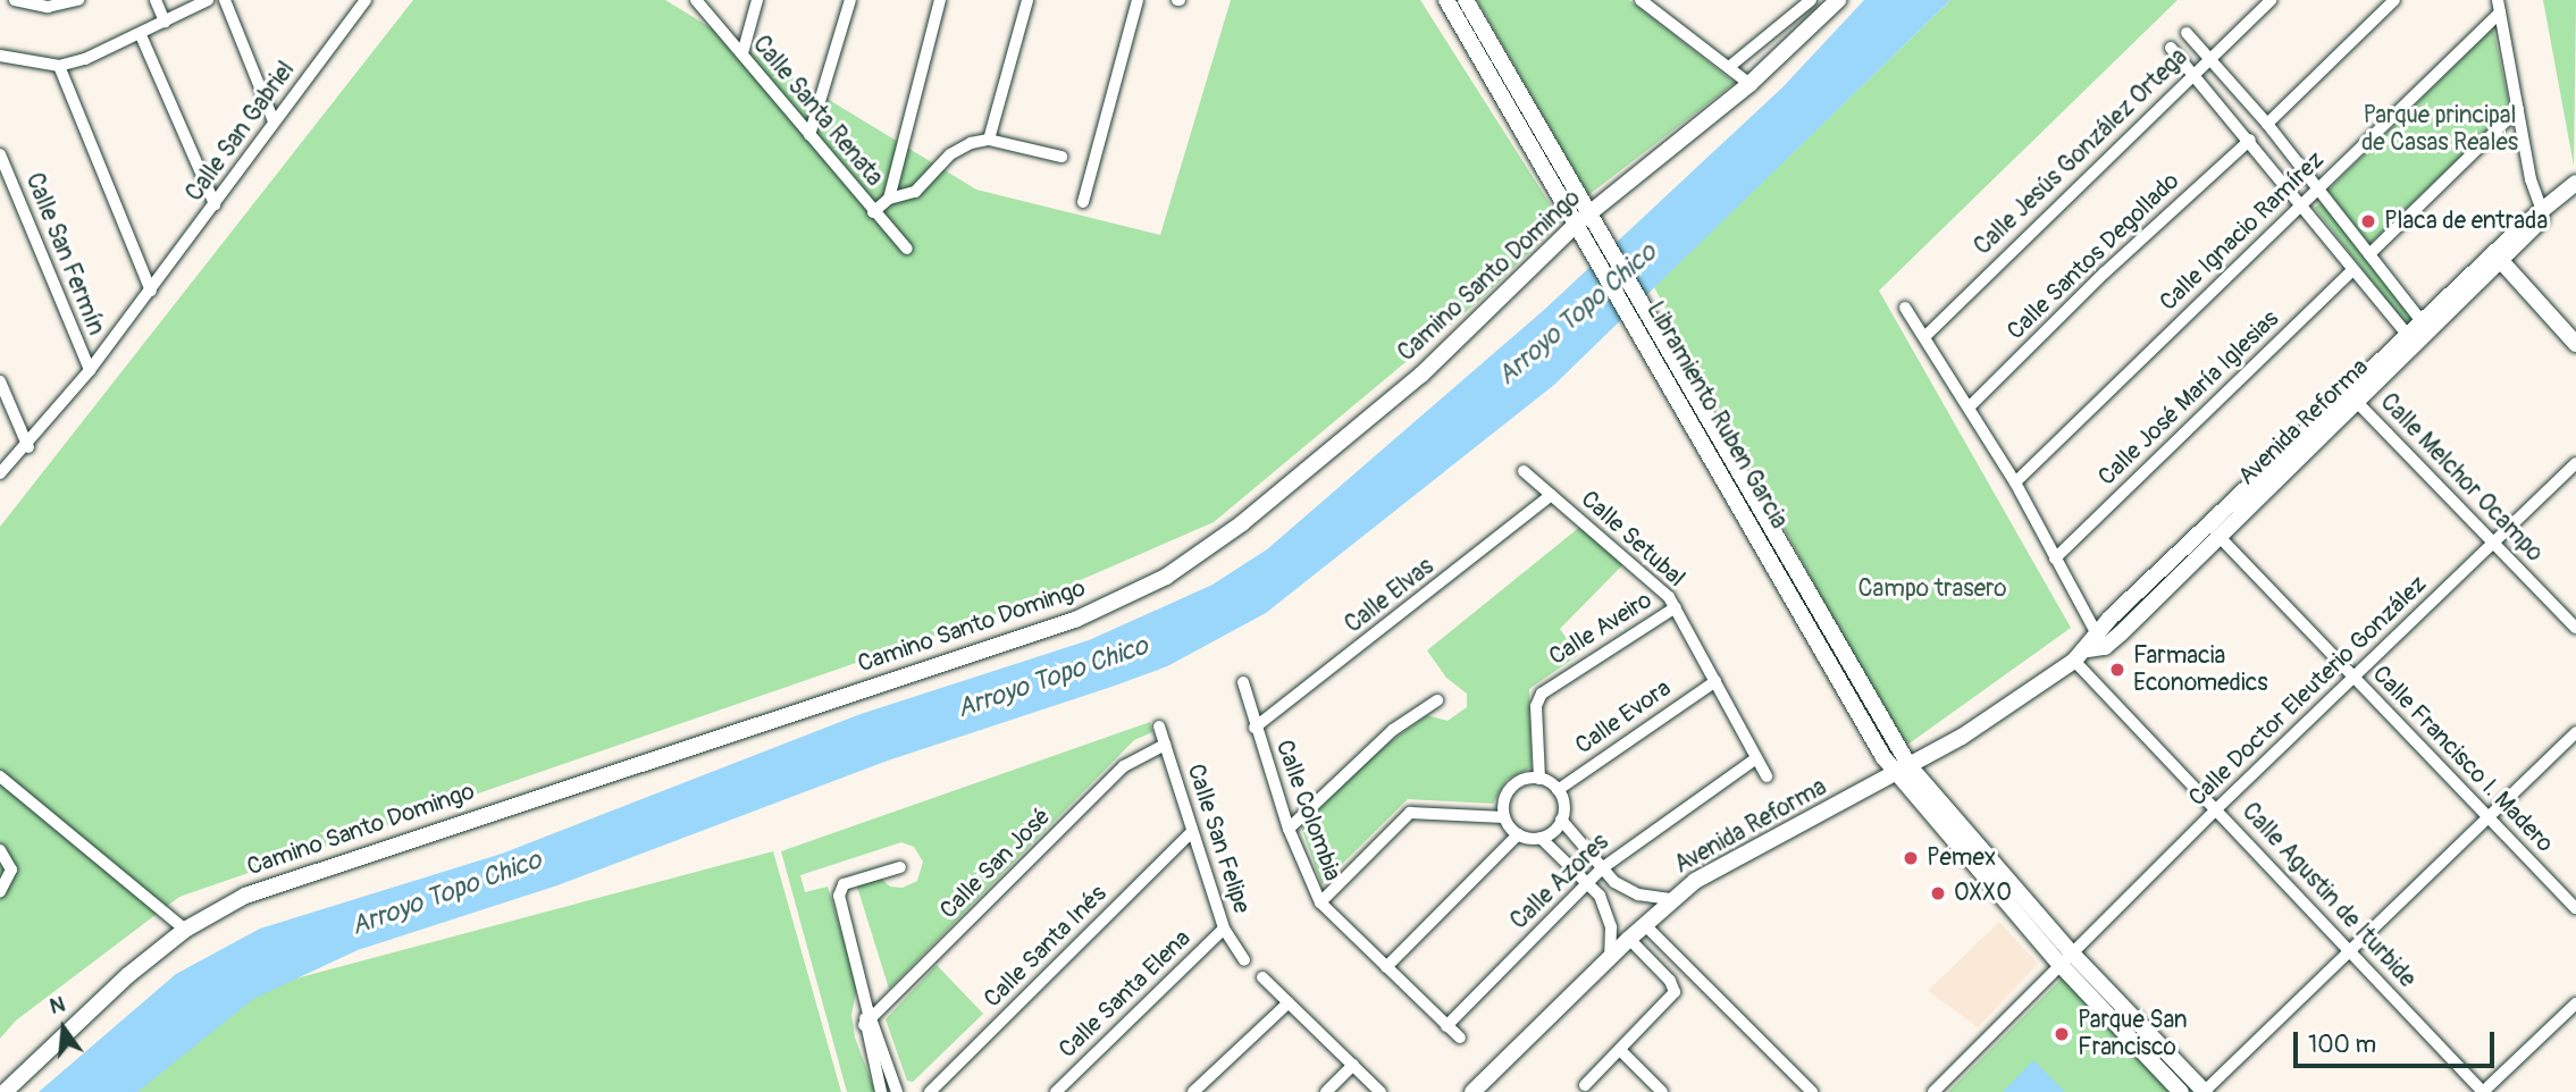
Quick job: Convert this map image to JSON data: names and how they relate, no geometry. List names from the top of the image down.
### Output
{
  "streets": {
    "street": [
      "Calle Santa Renata",
      "Calle San Gabriel",
      "Calle Jesús González Ortega",
      "Calle Ignacio Ramírez",
      "Calle San Fermín",
      "Calle Santos Degollado",
      "Camino Santo Domingo",
      "Calle José María Iglesias",
      "Libramiento Ruben Garcia",
      "Avenida Reforma",
      "Calle Melchor Ocampo",
      "Calle Setubal",
      "Calle Elvas",
      "Calle Aveiro",
      "Calle Doctor Eleuterio González",
      "Calle Evora",
      "Calle Francisco I. Madero",
      "Calle Colombia",
      "Calle San Felipe",
      "Calle San José",
      "Calle Azores",
      "Calle Agustin de Iturbide",
      "Calle Santa Inés",
      "Calle Santa Elena"
    ]
  },
  "crossings": [
    ["Calle San Gabriel", "Calle San Fermín"],
    ["Camino Santo Domingo", "Libramiento Ruben Garcia"],
    ["Libramiento Ruben Garcia", "Avenida Reforma"],
    ["Libramiento Ruben Garcia", "Calle Doctor Eleuterio González"],
    ["Avenida Reforma", "Calle Melchor Ocampo"],
    ["Avenida Reforma", "Calle Francisco I. Madero"],
    ["Avenida Reforma", "Calle Agustin de Iturbide"],
    ["Calle Melchor Ocampo", "Calle Doctor Eleuterio González"],
    ["Calle Setubal", "Calle Elvas"],
    ["Calle Setubal", "Calle Aveiro"],
    ["Calle Setubal", "Calle Evora"],
    ["Calle Setubal", "Calle Azores"],
    ["Calle Elvas", "Calle Colombia"],
    ["Calle Aveiro", "Calle Evora"],
    ["Calle Doctor Eleuterio González", "Calle Francisco I. Madero"],
    ["Calle Doctor Eleuterio González", "Calle Agustin de Iturbide"],
    ["Calle Colombia", "Calle Azores"],
    ["Calle San Felipe", "Calle San José"],
    ["Calle San Felipe", "Calle Santa Inés"],
    ["Calle San Felipe", "Calle Santa Elena"]
  ],
  "water": ["Arroyo Topo Chico"],
  "parks": ["Parque principal de Casas Reales", "Campo trasero"],
  "places": [
    "Placa de entrada",
    "Farmacia Economedics",
    "Pemex",
    "OXXO",
    "Parque San Francisco"
  ],
  "scale_bar": "100 m",
  "north": "top"
}
